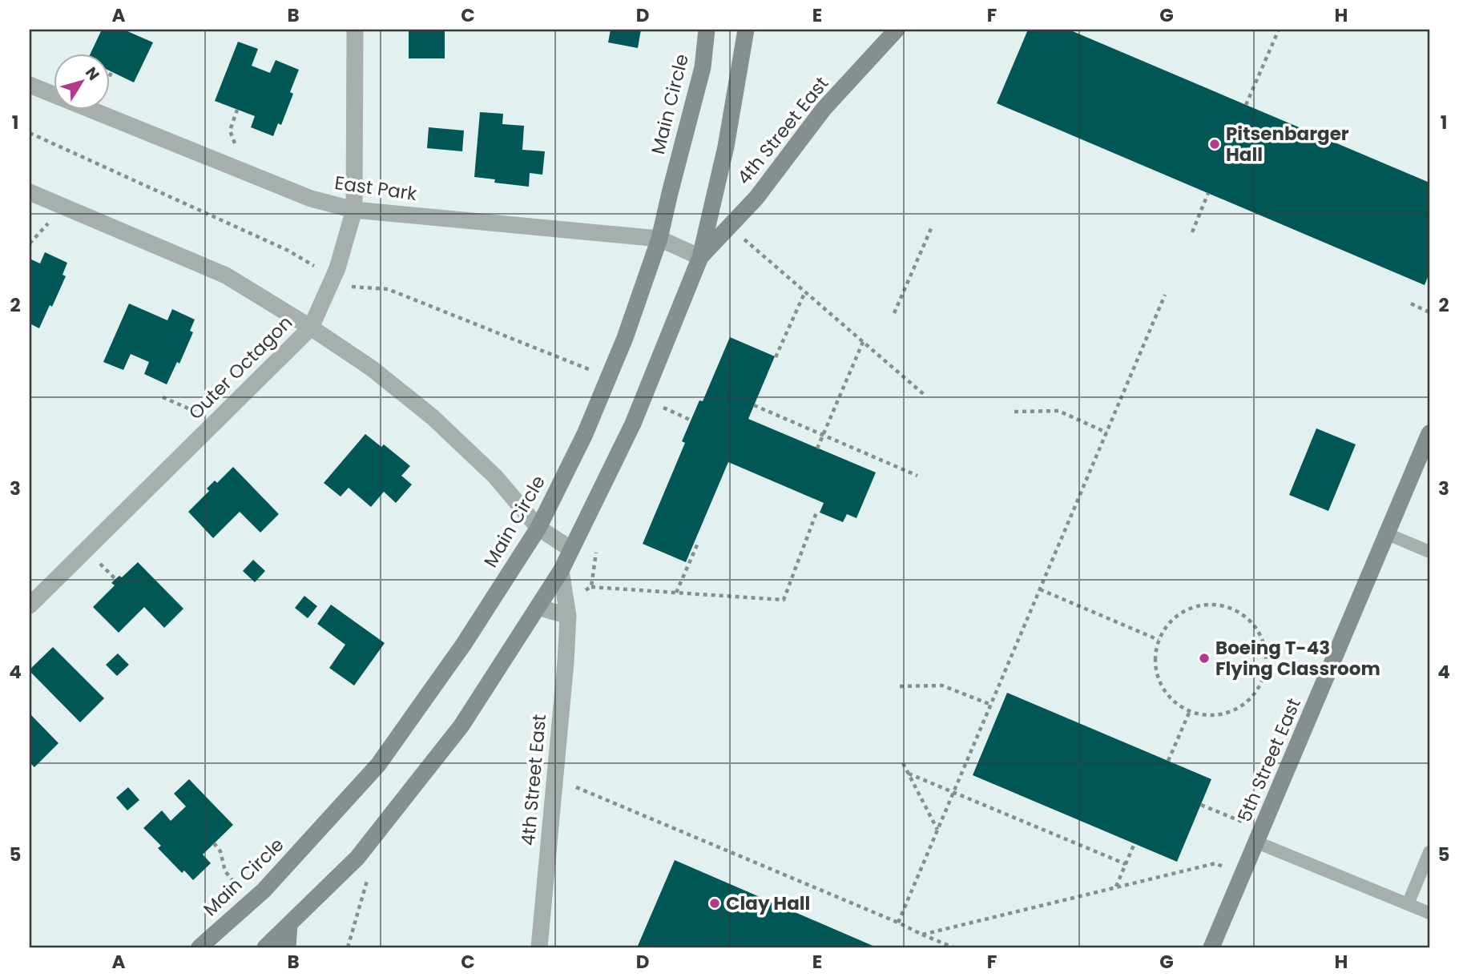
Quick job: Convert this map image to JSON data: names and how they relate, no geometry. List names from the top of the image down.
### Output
{
  "streets": {
    "street": [
      "Main Circle",
      "4th Street East",
      "East Park",
      "Outer Octagon",
      "5th Street East"
    ]
  },
  "crossings": [
    ["Main Circle", "East Park"],
    ["4th Street East", "East Park"],
    ["East Park", "Outer Octagon"]
  ],
  "places": ["Pitsenbarger Hall", "Boeing T-43 Flying Classroom", "Clay Hall"],
  "north": "top right",
  "grid": {
    "columns": [
      "A",
      "B",
      "C",
      "D",
      "E",
      "F",
      "G",
      "H"
    ],
    "rows": [
      "1",
      "2",
      "3",
      "4",
      "5"
    ]
  }
}
